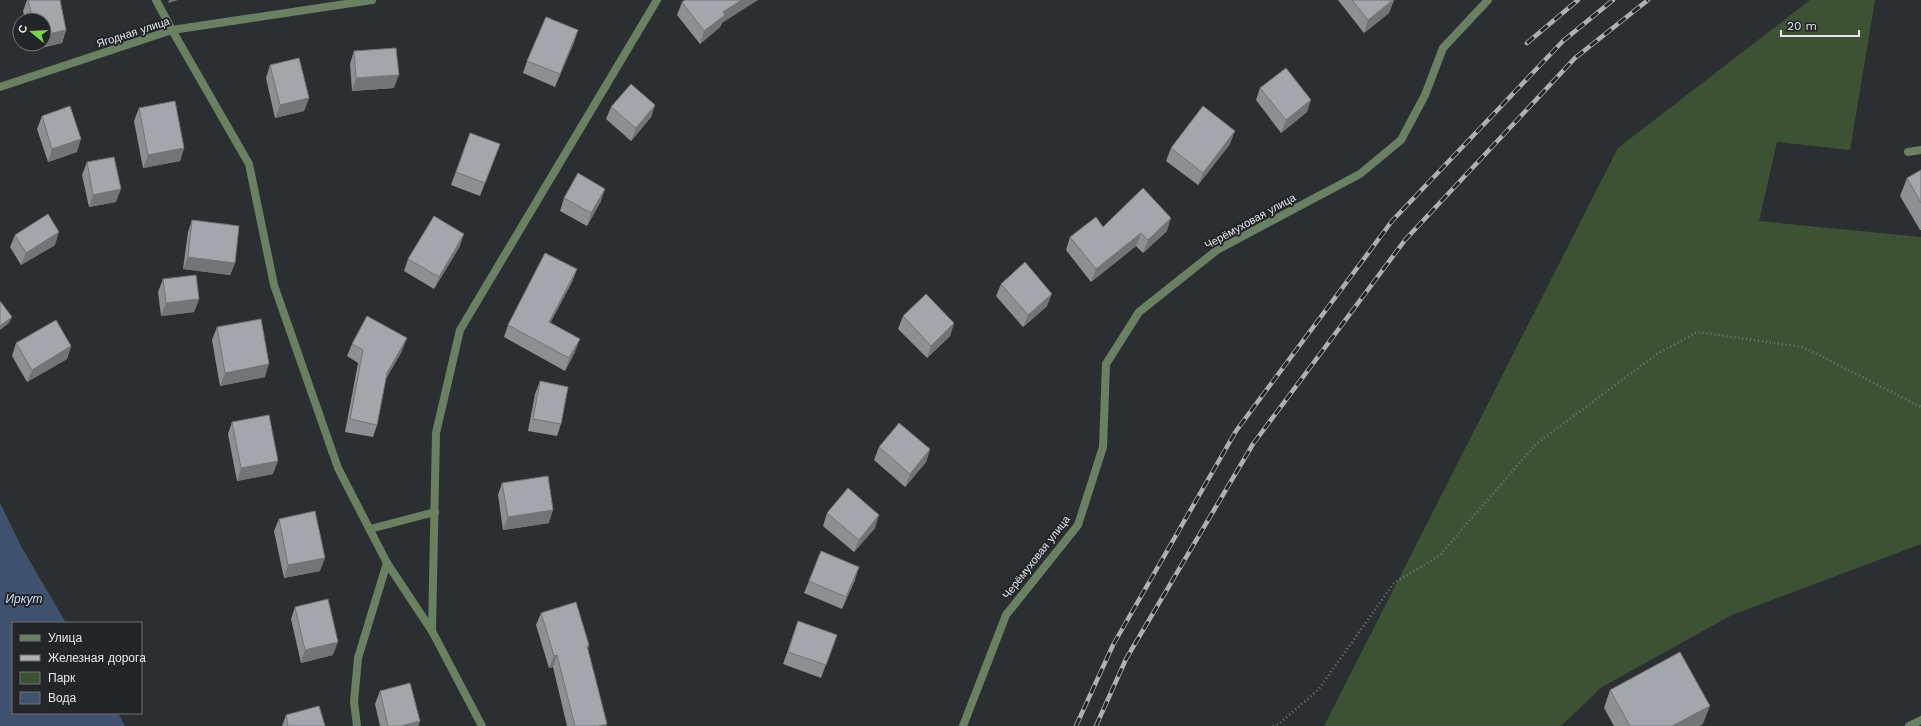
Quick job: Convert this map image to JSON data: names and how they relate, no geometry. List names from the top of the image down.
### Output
{
  "streets": {
    "street": ["Ягодная улица", "Черёмуховая улица"]
  },
  "water": ["Иркут"],
  "legend": [
    "Улица",
    "Железная дорога",
    "Парк",
    "Вода"
  ],
  "scale_bar": "20 m",
  "north": "left"
}
